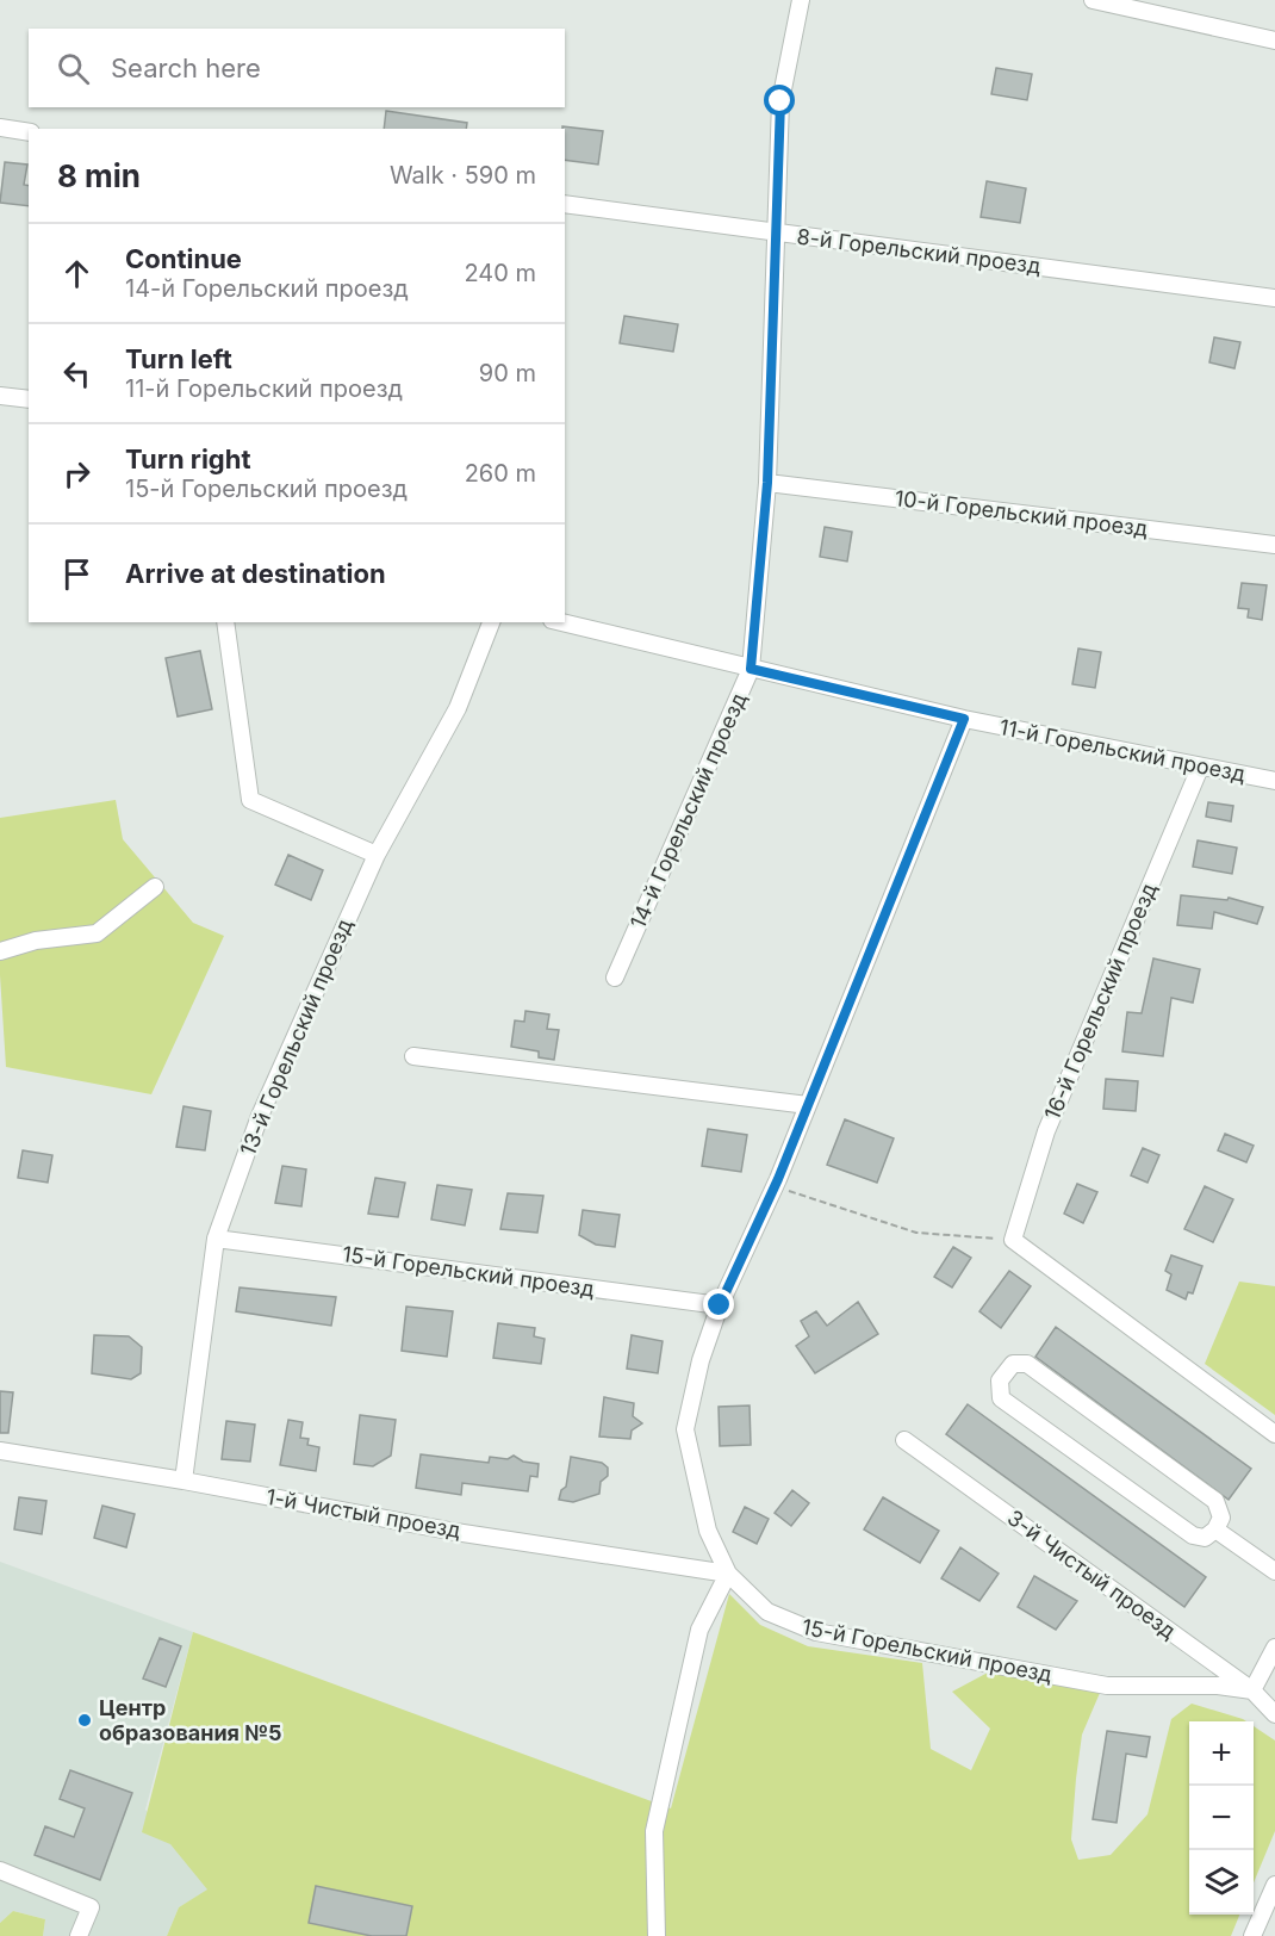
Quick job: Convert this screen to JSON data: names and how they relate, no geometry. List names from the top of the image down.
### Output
{
  "streets": {
    "street": [
      "8-й Горельский проезд",
      "10-й Горельский проезд",
      "11-й Горельский проезд",
      "14-й Горельский проезд",
      "16-й Горельский проезд",
      "13-й Горельский проезд",
      "15-й Горельский проезд",
      "1-й Чистый проезд",
      "3-й Чистый проезд"
    ]
  },
  "crossings": [
    ["8-й Горельский проезд", "14-й Горельский проезд"],
    ["10-й Горельский проезд", "14-й Горельский проезд"],
    ["11-й Горельский проезд", "14-й Горельский проезд"],
    ["11-й Горельский проезд", "16-й Горельский проезд"],
    ["11-й Горельский проезд", "15-й Горельский проезд"],
    ["13-й Горельский проезд", "15-й Горельский проезд"],
    ["13-й Горельский проезд", "1-й Чистый проезд"],
    ["15-й Горельский проезд", "1-й Чистый проезд"],
    ["15-й Горельский проезд", "3-й Чистый проезд"]
  ],
  "places": ["Центр образования №5"],
  "page": {
    "search": "Search here",
    "heading": ["8 min", "Walk · 590 m"],
    "list": [
      ["Continue", "14-й Горельский проезд", "240 m"],
      ["Turn left", "11-й Горельский проезд", "90 m"],
      ["Turn right", "15-й Горельский проезд", "260 m"],
      "Arrive at destination"
    ],
    "map_buttons": ["+", "−"]
  }
}
